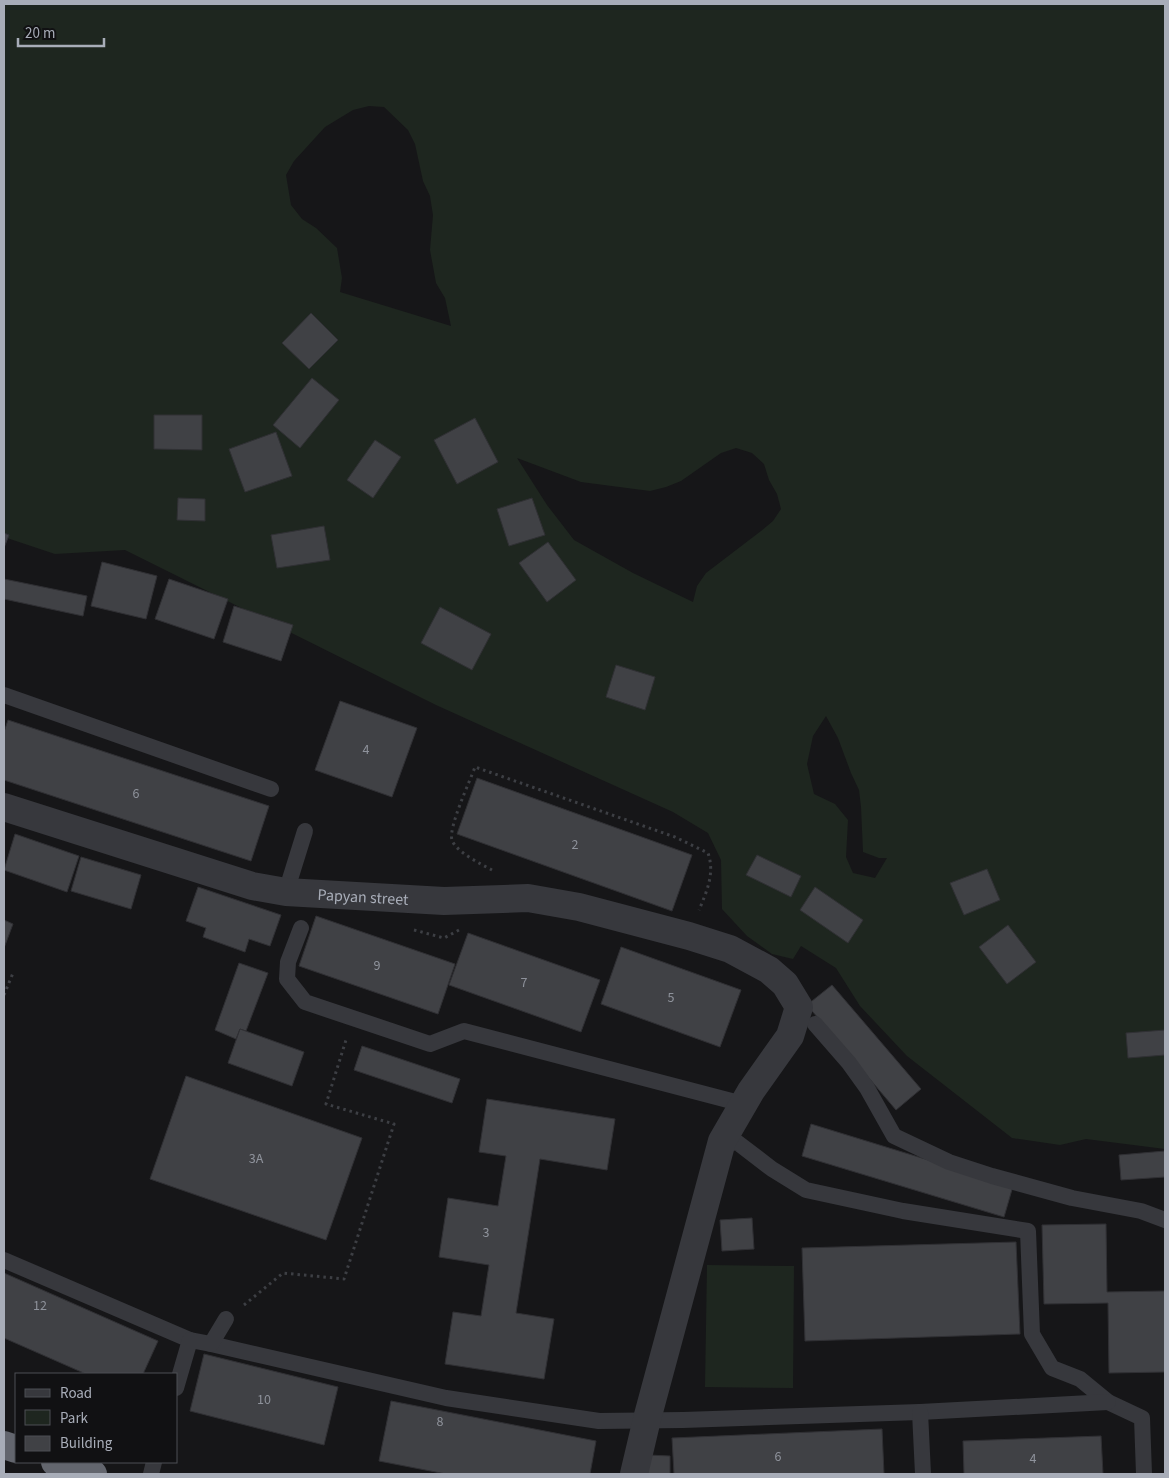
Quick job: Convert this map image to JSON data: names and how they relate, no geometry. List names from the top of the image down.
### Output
{
  "streets": {
    "street": ["Papyan street"]
  },
  "house_numbers": [
    "4",
    "6",
    "2",
    "9",
    "7",
    "5",
    "3A",
    "3",
    "12",
    "10",
    "8",
    "6",
    "4"
  ],
  "legend": ["Road", "Park", "Building"],
  "scale_bar": "20 m"
}
